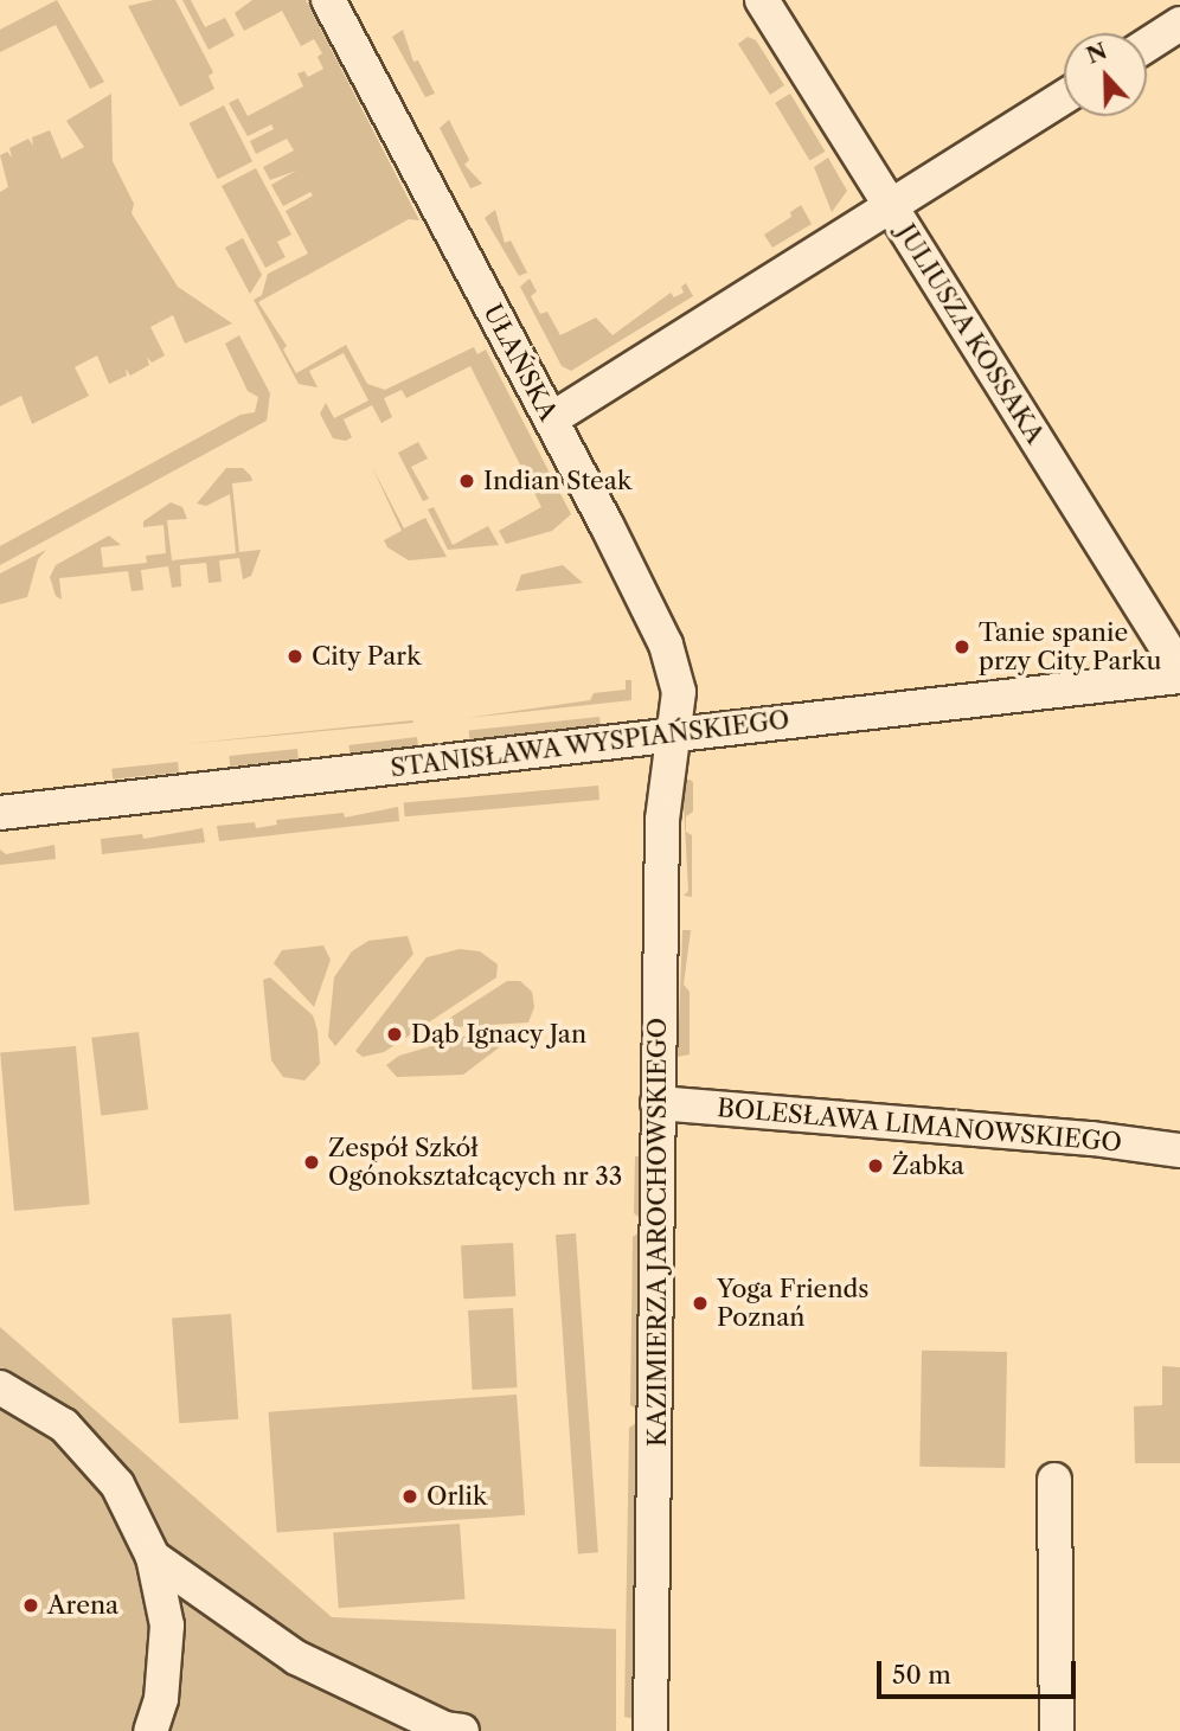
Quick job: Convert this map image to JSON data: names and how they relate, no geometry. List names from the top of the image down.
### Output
{
  "streets": {
    "street": [
      "JULIUSZA KOSSAKA",
      "UŁAŃSKA",
      "STANISŁAWA WYSPIAŃSKIEGO",
      "BOLESŁAWA LIMANOWSKIEGO",
      "KAZIMIERZA JAROCHOWSKIEGO"
    ]
  },
  "crossings": [
    ["UŁAŃSKA", "STANISŁAWA WYSPIAŃSKIEGO"],
    ["UŁAŃSKA", "KAZIMIERZA JAROCHOWSKIEGO"],
    ["STANISŁAWA WYSPIAŃSKIEGO", "KAZIMIERZA JAROCHOWSKIEGO"],
    ["BOLESŁAWA LIMANOWSKIEGO", "KAZIMIERZA JAROCHOWSKIEGO"]
  ],
  "places": [
    "Indian Steak",
    "Tanie spanie przy City Parku",
    "City Park",
    "Dąb Ignacy Jan",
    "Zespół Szkół Ogónokształcących nr 33",
    "Żabka",
    "Yoga Friends Poznań",
    "Orlik",
    "Arena"
  ],
  "scale_bar": "50 m",
  "north": "top"
}
